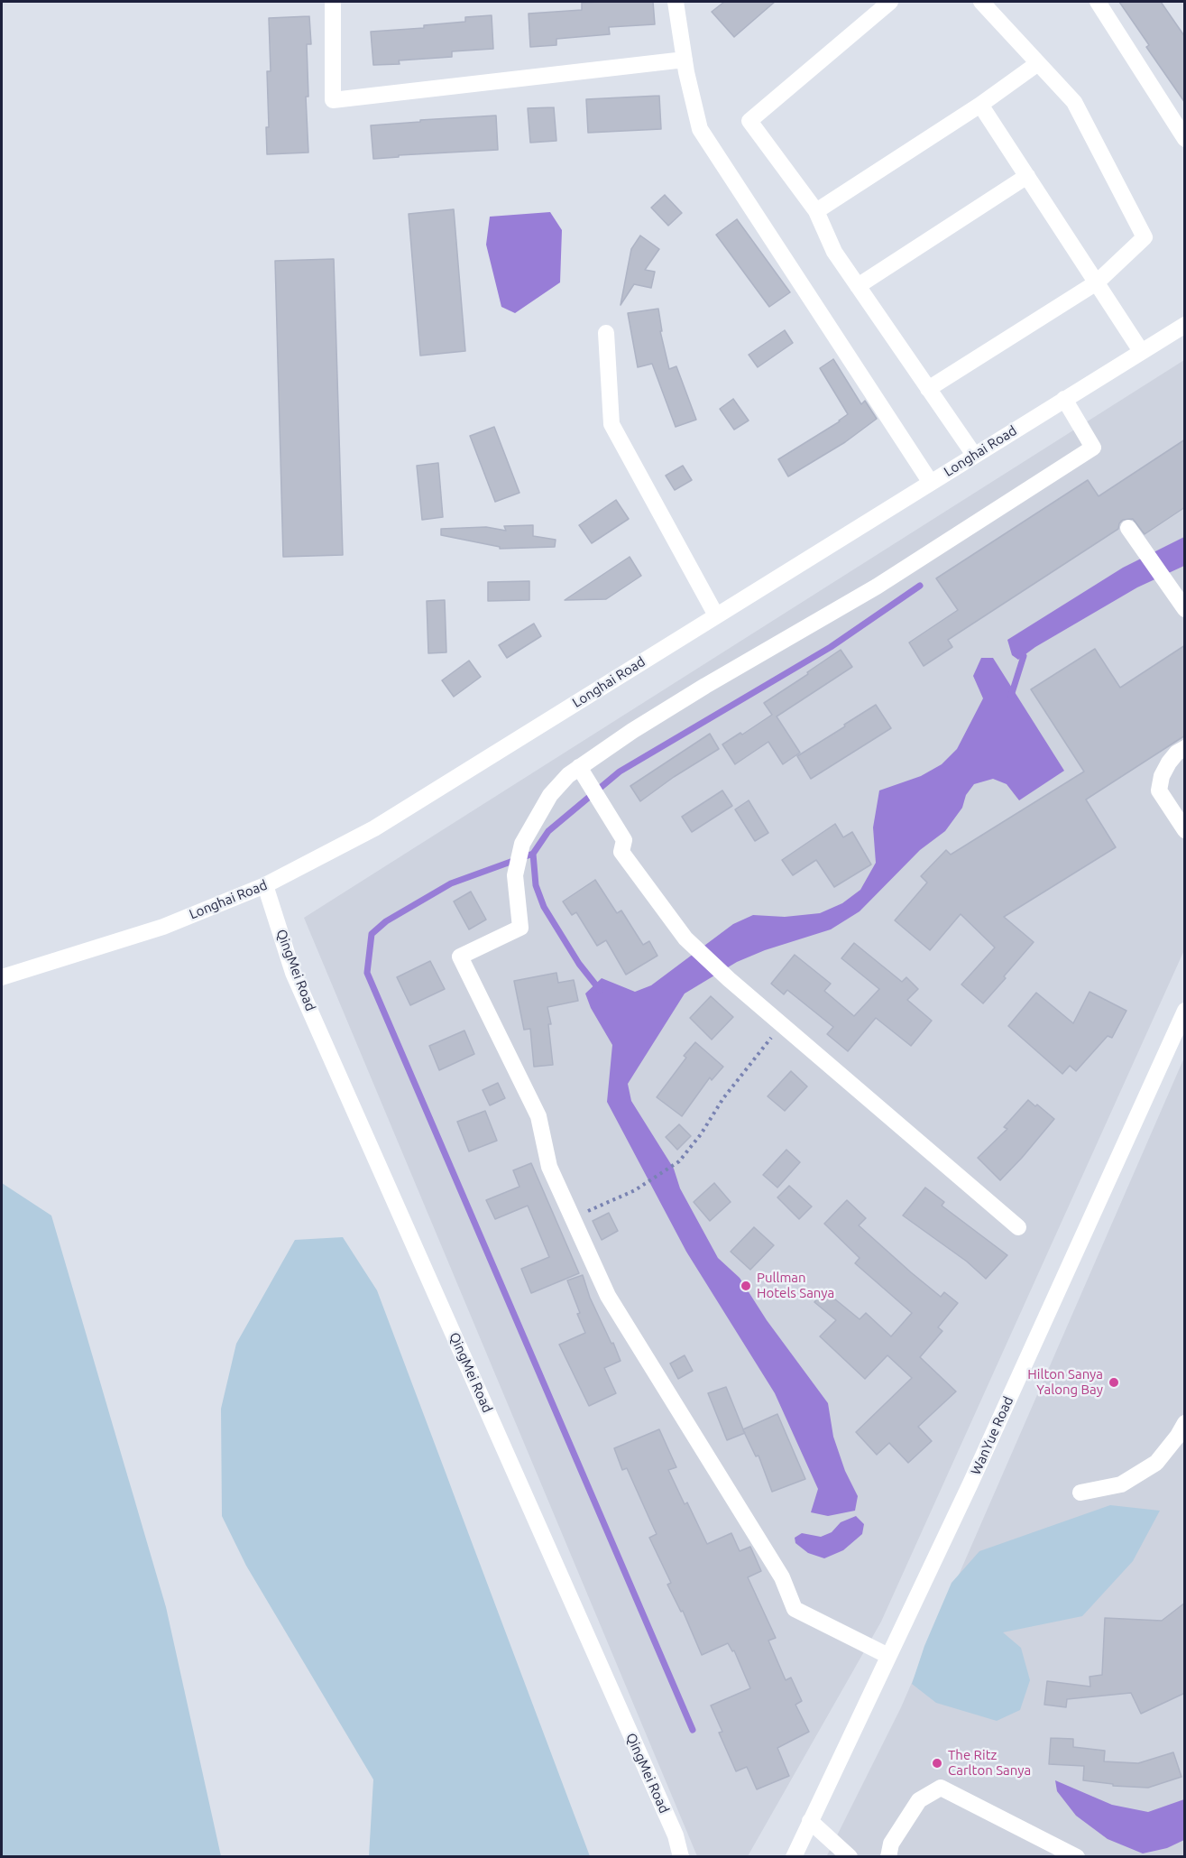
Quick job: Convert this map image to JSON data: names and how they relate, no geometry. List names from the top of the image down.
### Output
{
  "streets": {
    "street": ["Longhai Road", "QingMei Road", "WanYue Road"]
  },
  "crossings": [
    ["Longhai Road", "QingMei Road"]
  ],
  "places": ["Pullman Hotels Sanya", "Hilton Sanya Yalong Bay", "The Ritz Carlton Sanya"]
}
